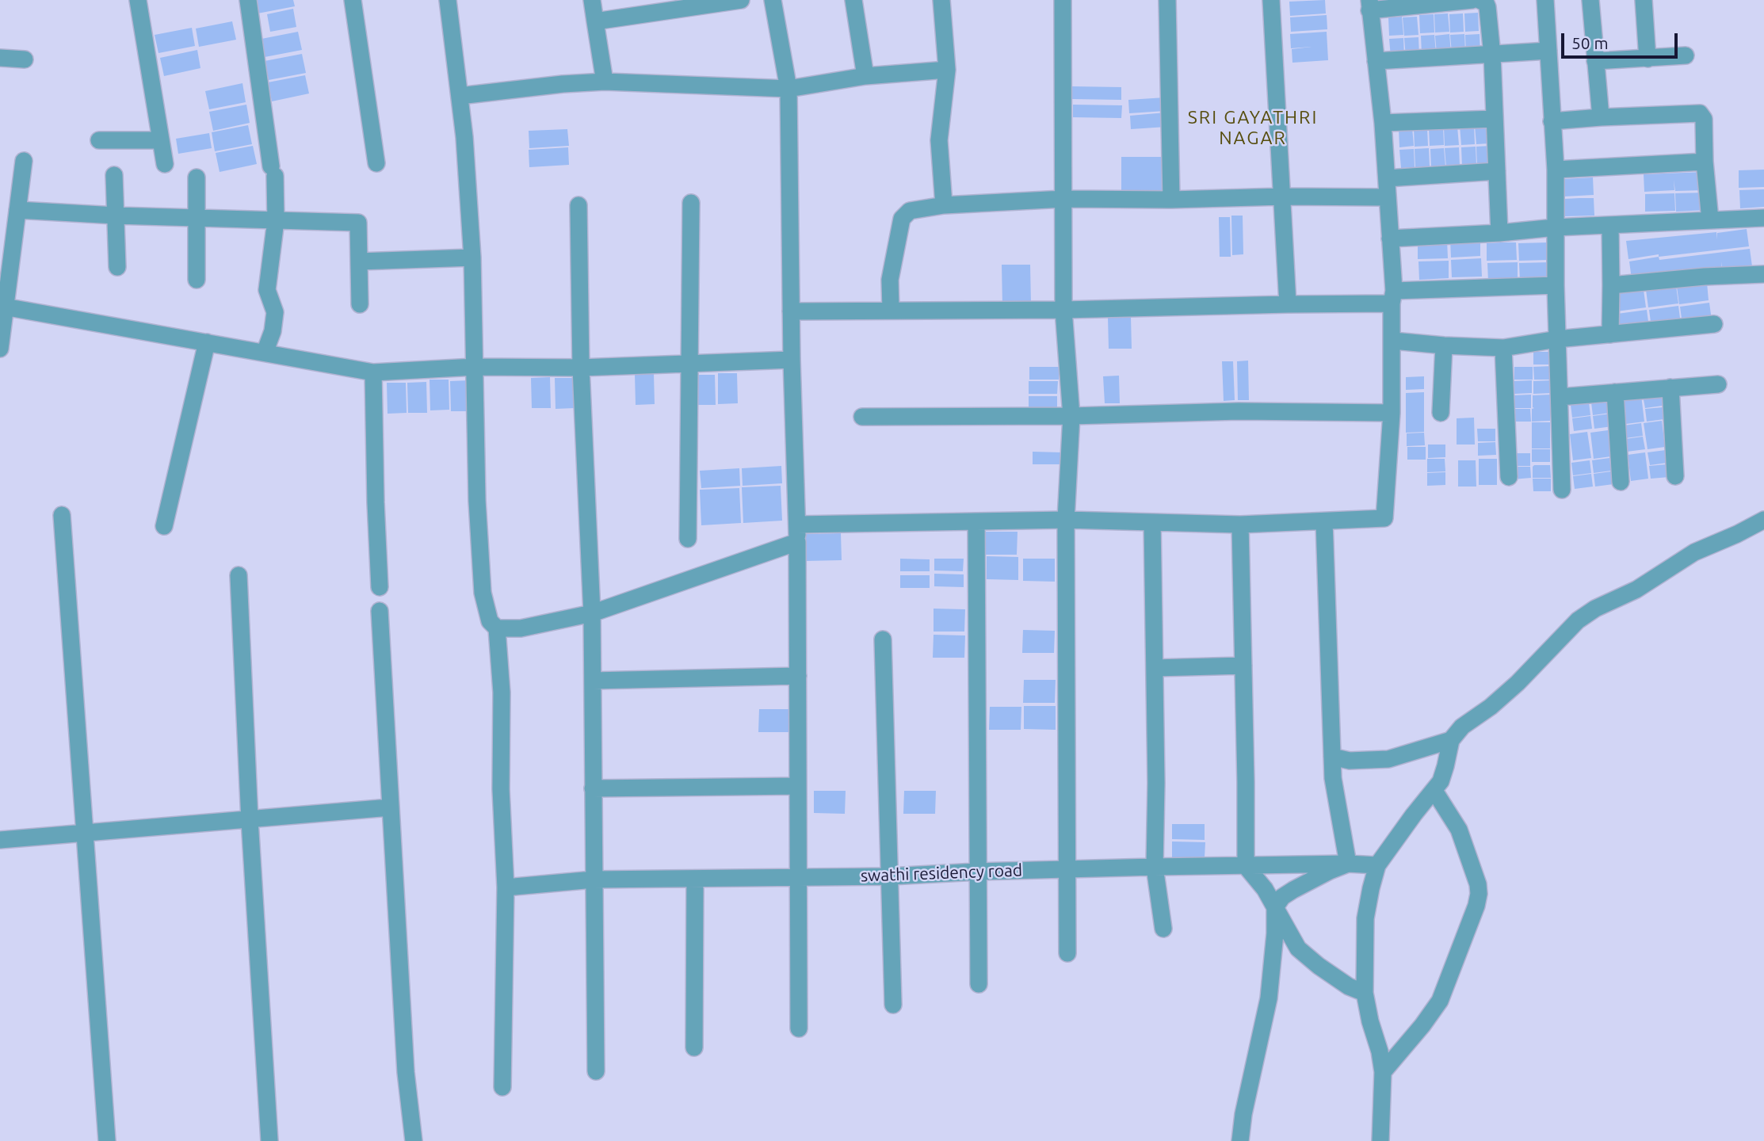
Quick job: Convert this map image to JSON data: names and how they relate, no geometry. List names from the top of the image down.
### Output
{
  "streets": {
    "street": ["swathi residency road"]
  },
  "districts": ["SRI GAYATHRI NAGAR"],
  "scale_bar": "50 m"
}
